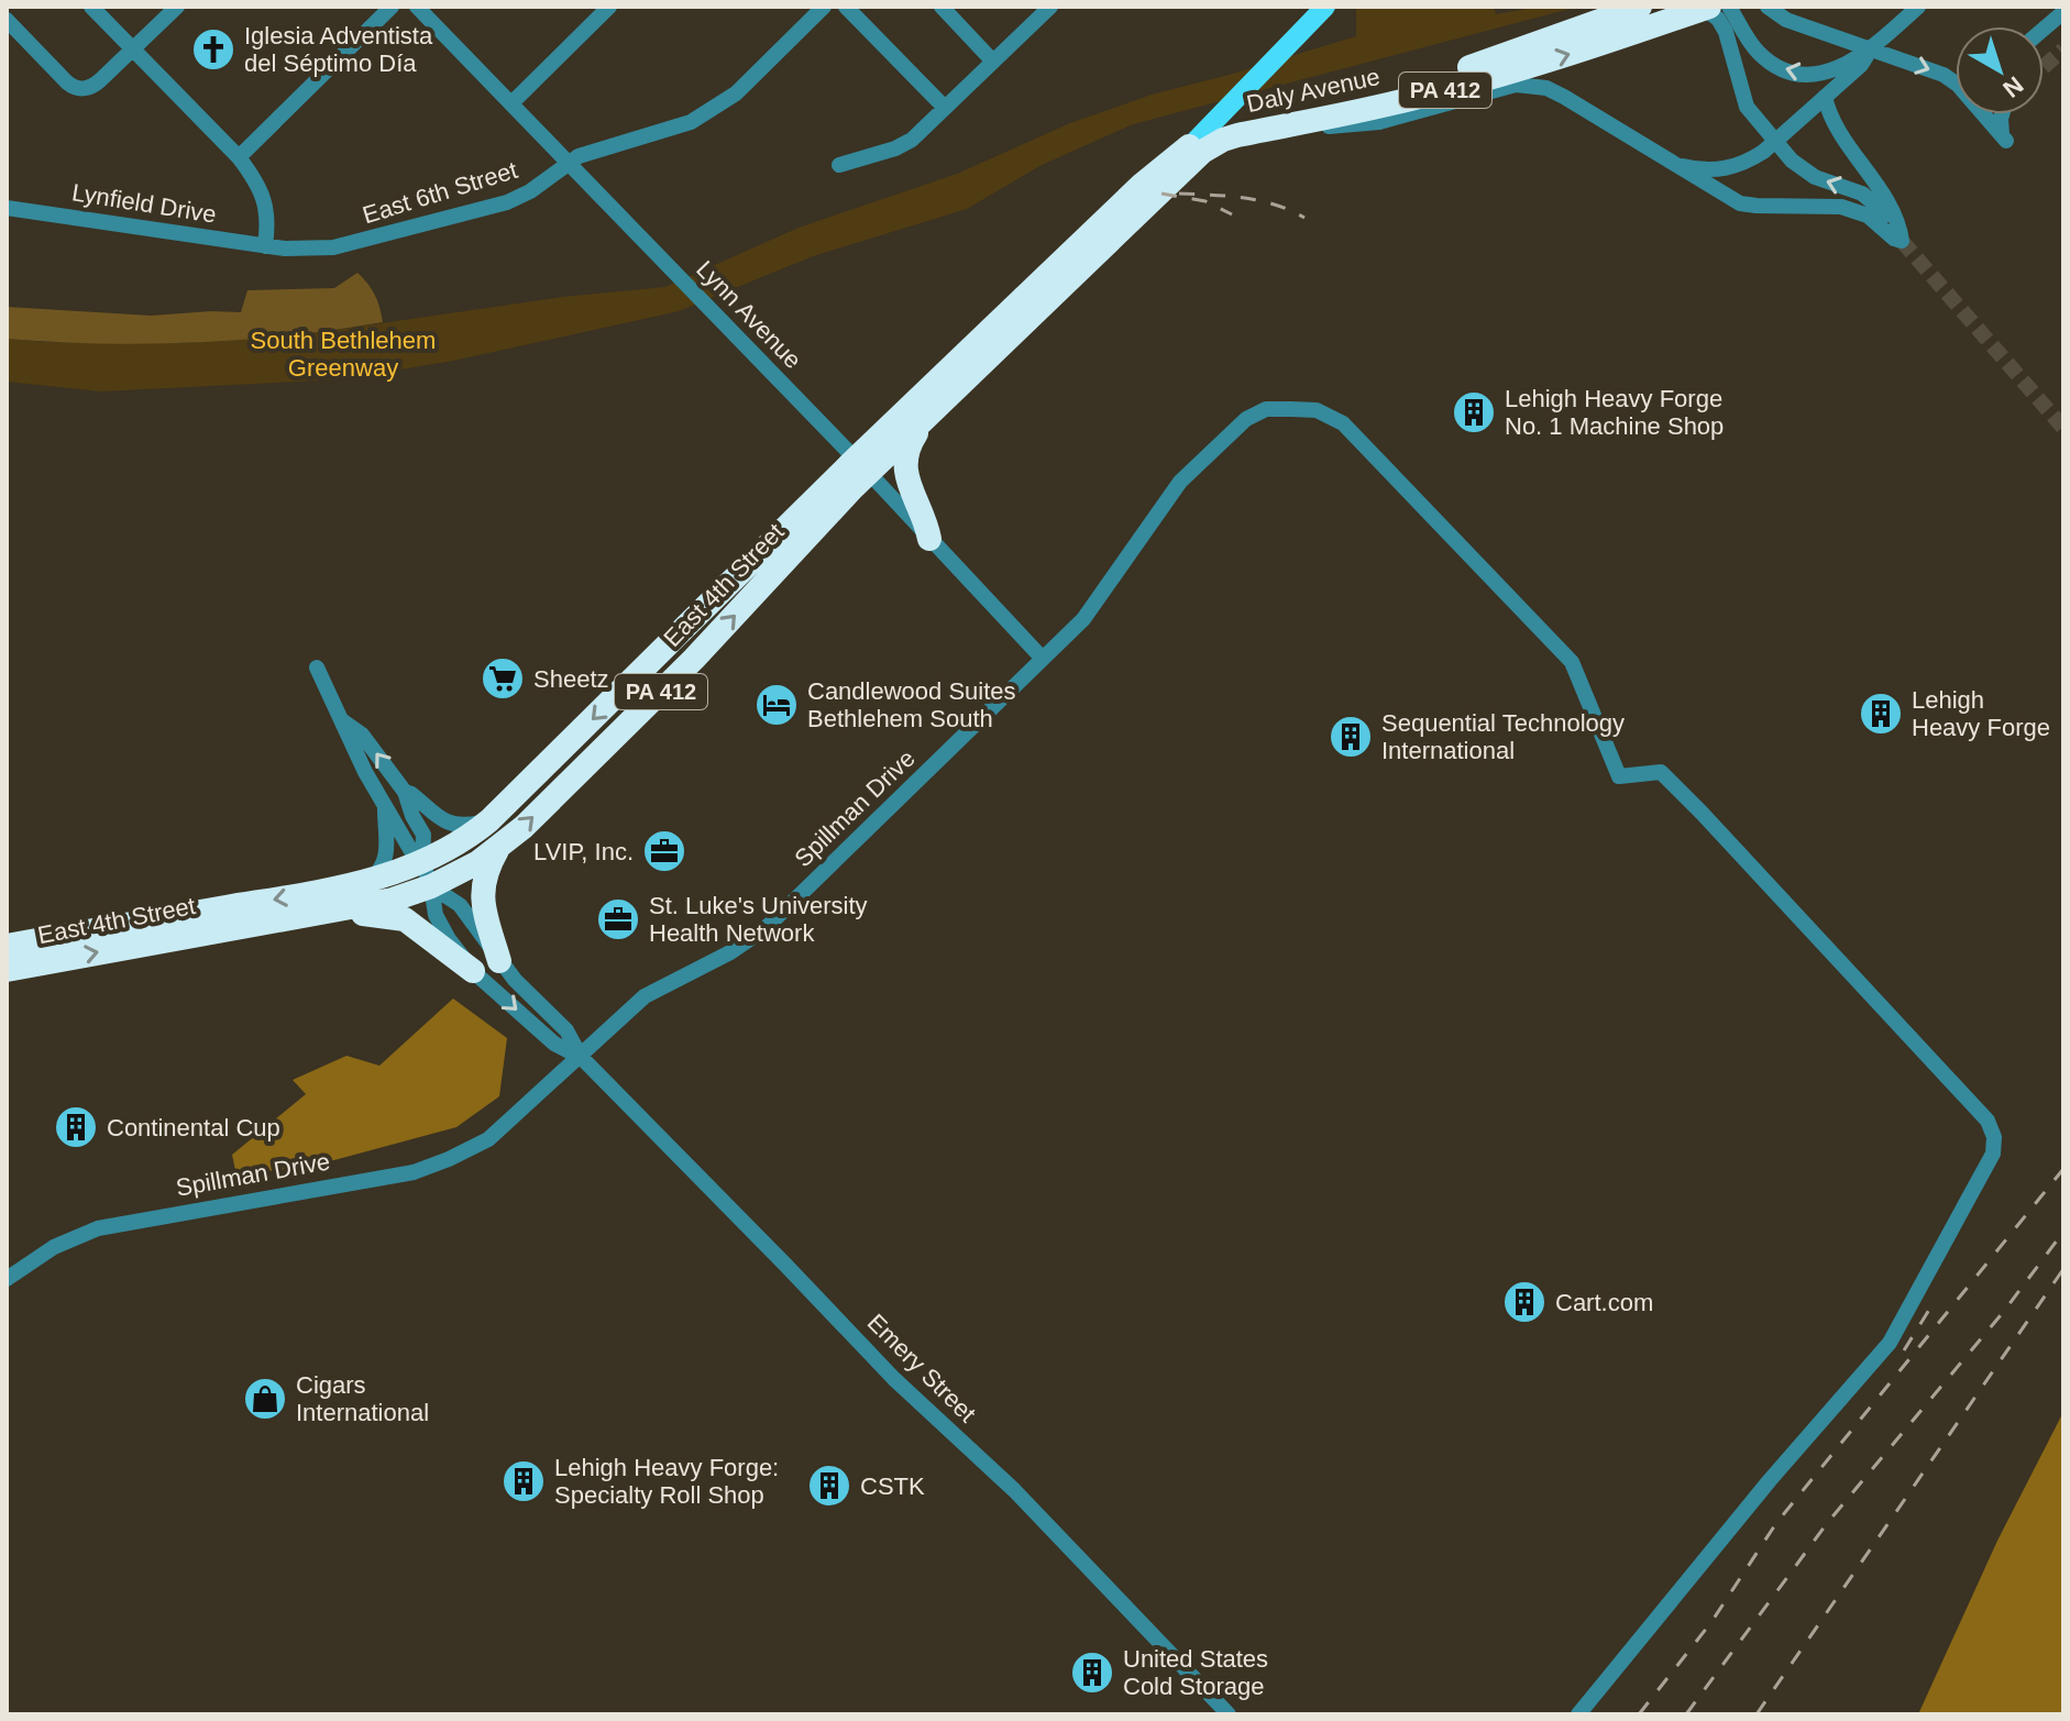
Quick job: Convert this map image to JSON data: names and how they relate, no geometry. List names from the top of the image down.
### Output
{
  "streets": {
    "highway": ["Daly Avenue", "PA 412", "East 4th Street"],
    "street": [
      "East 6th Street",
      "Lynfield Drive",
      "Lynn Avenue",
      "Spillman Drive",
      "Emery Street"
    ]
  },
  "crossings": [
    ["Daly Avenue", "East 4th Street"],
    ["East 6th Street", "Lynfield Drive"],
    ["East 6th Street", "Lynn Avenue"],
    ["Lynn Avenue", "East 4th Street"],
    ["Lynn Avenue", "Spillman Drive"],
    ["East 4th Street", "Emery Street"],
    ["Spillman Drive", "Emery Street"]
  ],
  "parks": ["South Bethlehem Greenway"],
  "places": {
    "church": ["Iglesia Adventista del Séptimo Día"],
    "building": [
      "Lehigh Heavy Forge No. 1 Machine Shop",
      "Lehigh Heavy Forge",
      "Sequential Technology International",
      "Continental Cup",
      "Cart.com",
      "Lehigh Heavy Forge: Specialty Roll Shop",
      "CSTK",
      "United States Cold Storage"
    ],
    "supermarket": ["Sheetz"],
    "hotel": ["Candlewood Suites Bethlehem South"],
    "office": ["LVIP, Inc.", "St. Luke's University Health Network"],
    "shop": ["Cigars International"]
  },
  "north": "bottom right"
}
